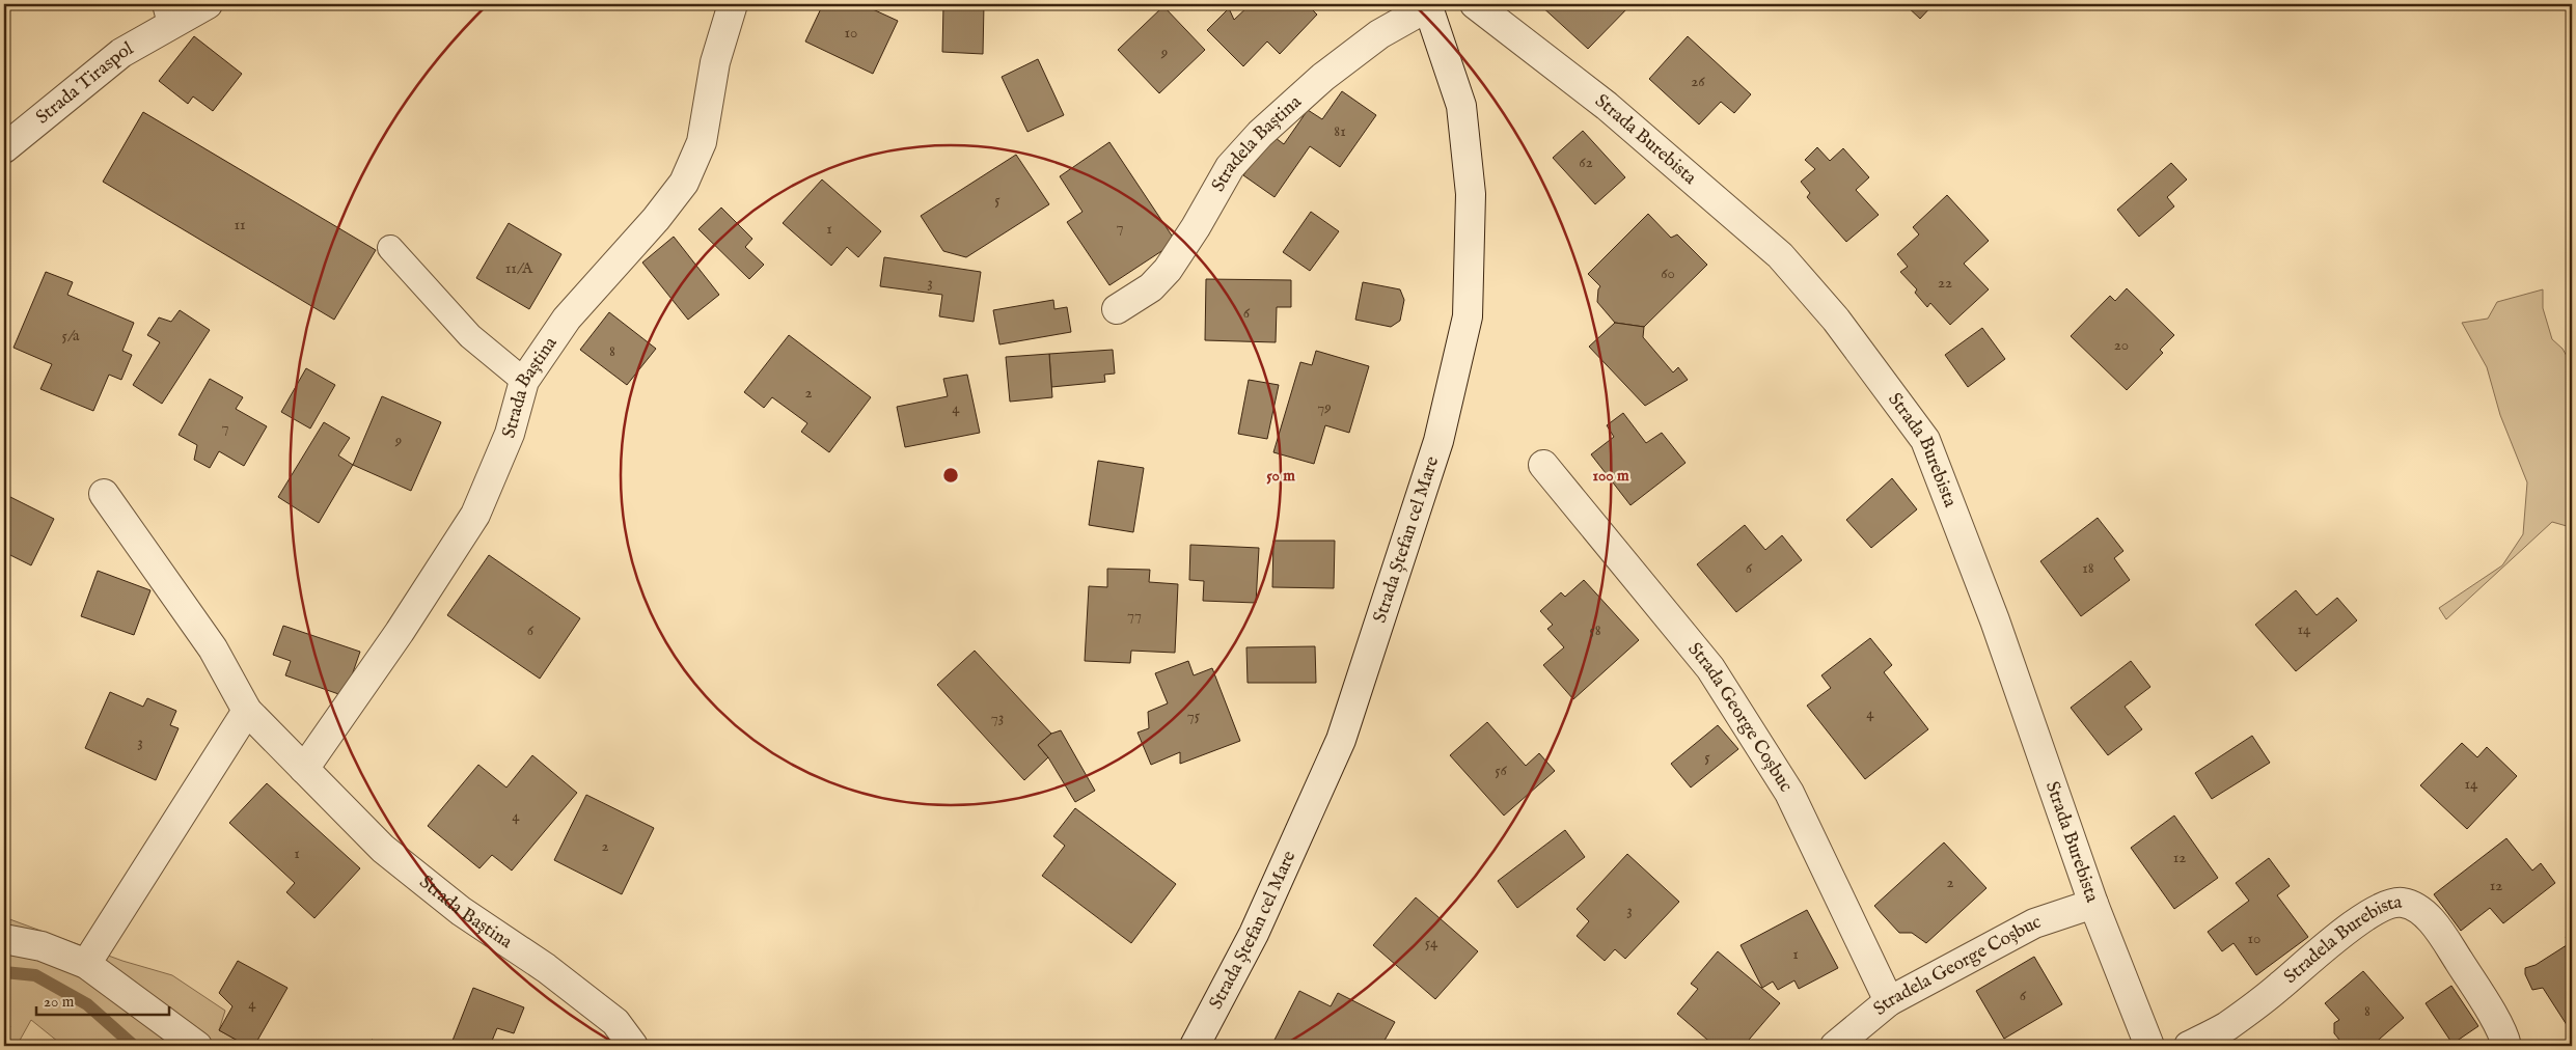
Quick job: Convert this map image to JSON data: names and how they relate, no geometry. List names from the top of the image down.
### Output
{
  "streets": {
    "street": [
      "Strada Tiraspol",
      "Strada Burebista",
      "Stradela Baștina",
      "Strada Baștina",
      "Strada Ștefan cel Mare",
      "Strada George Coșbuc",
      "Stradela Burebista",
      "Stradela George Coșbuc"
    ]
  },
  "crossings": [
    ["Strada Burebista", "Stradela George Coșbuc"],
    ["Stradela Baștina", "Strada Ștefan cel Mare"],
    ["Strada George Coșbuc", "Stradela George Coșbuc"]
  ],
  "house_numbers": [
    "10",
    "9",
    "26",
    "81",
    "62",
    "5",
    "11",
    "7",
    "1",
    "11/A",
    "60",
    "3",
    "22",
    "6",
    "5/a",
    "20",
    "8",
    "2",
    "79",
    "4",
    "7",
    "9",
    "6",
    "18",
    "77",
    "14",
    "6",
    "58",
    "4",
    "75",
    "73",
    "3",
    "5",
    "56",
    "14",
    "4",
    "2",
    "1",
    "12",
    "2",
    "12",
    "3",
    "10",
    "54",
    "1",
    "6",
    "4",
    "8"
  ],
  "scale_bar": "20 m",
  "rings": ["50 m", "100 m"]
}
